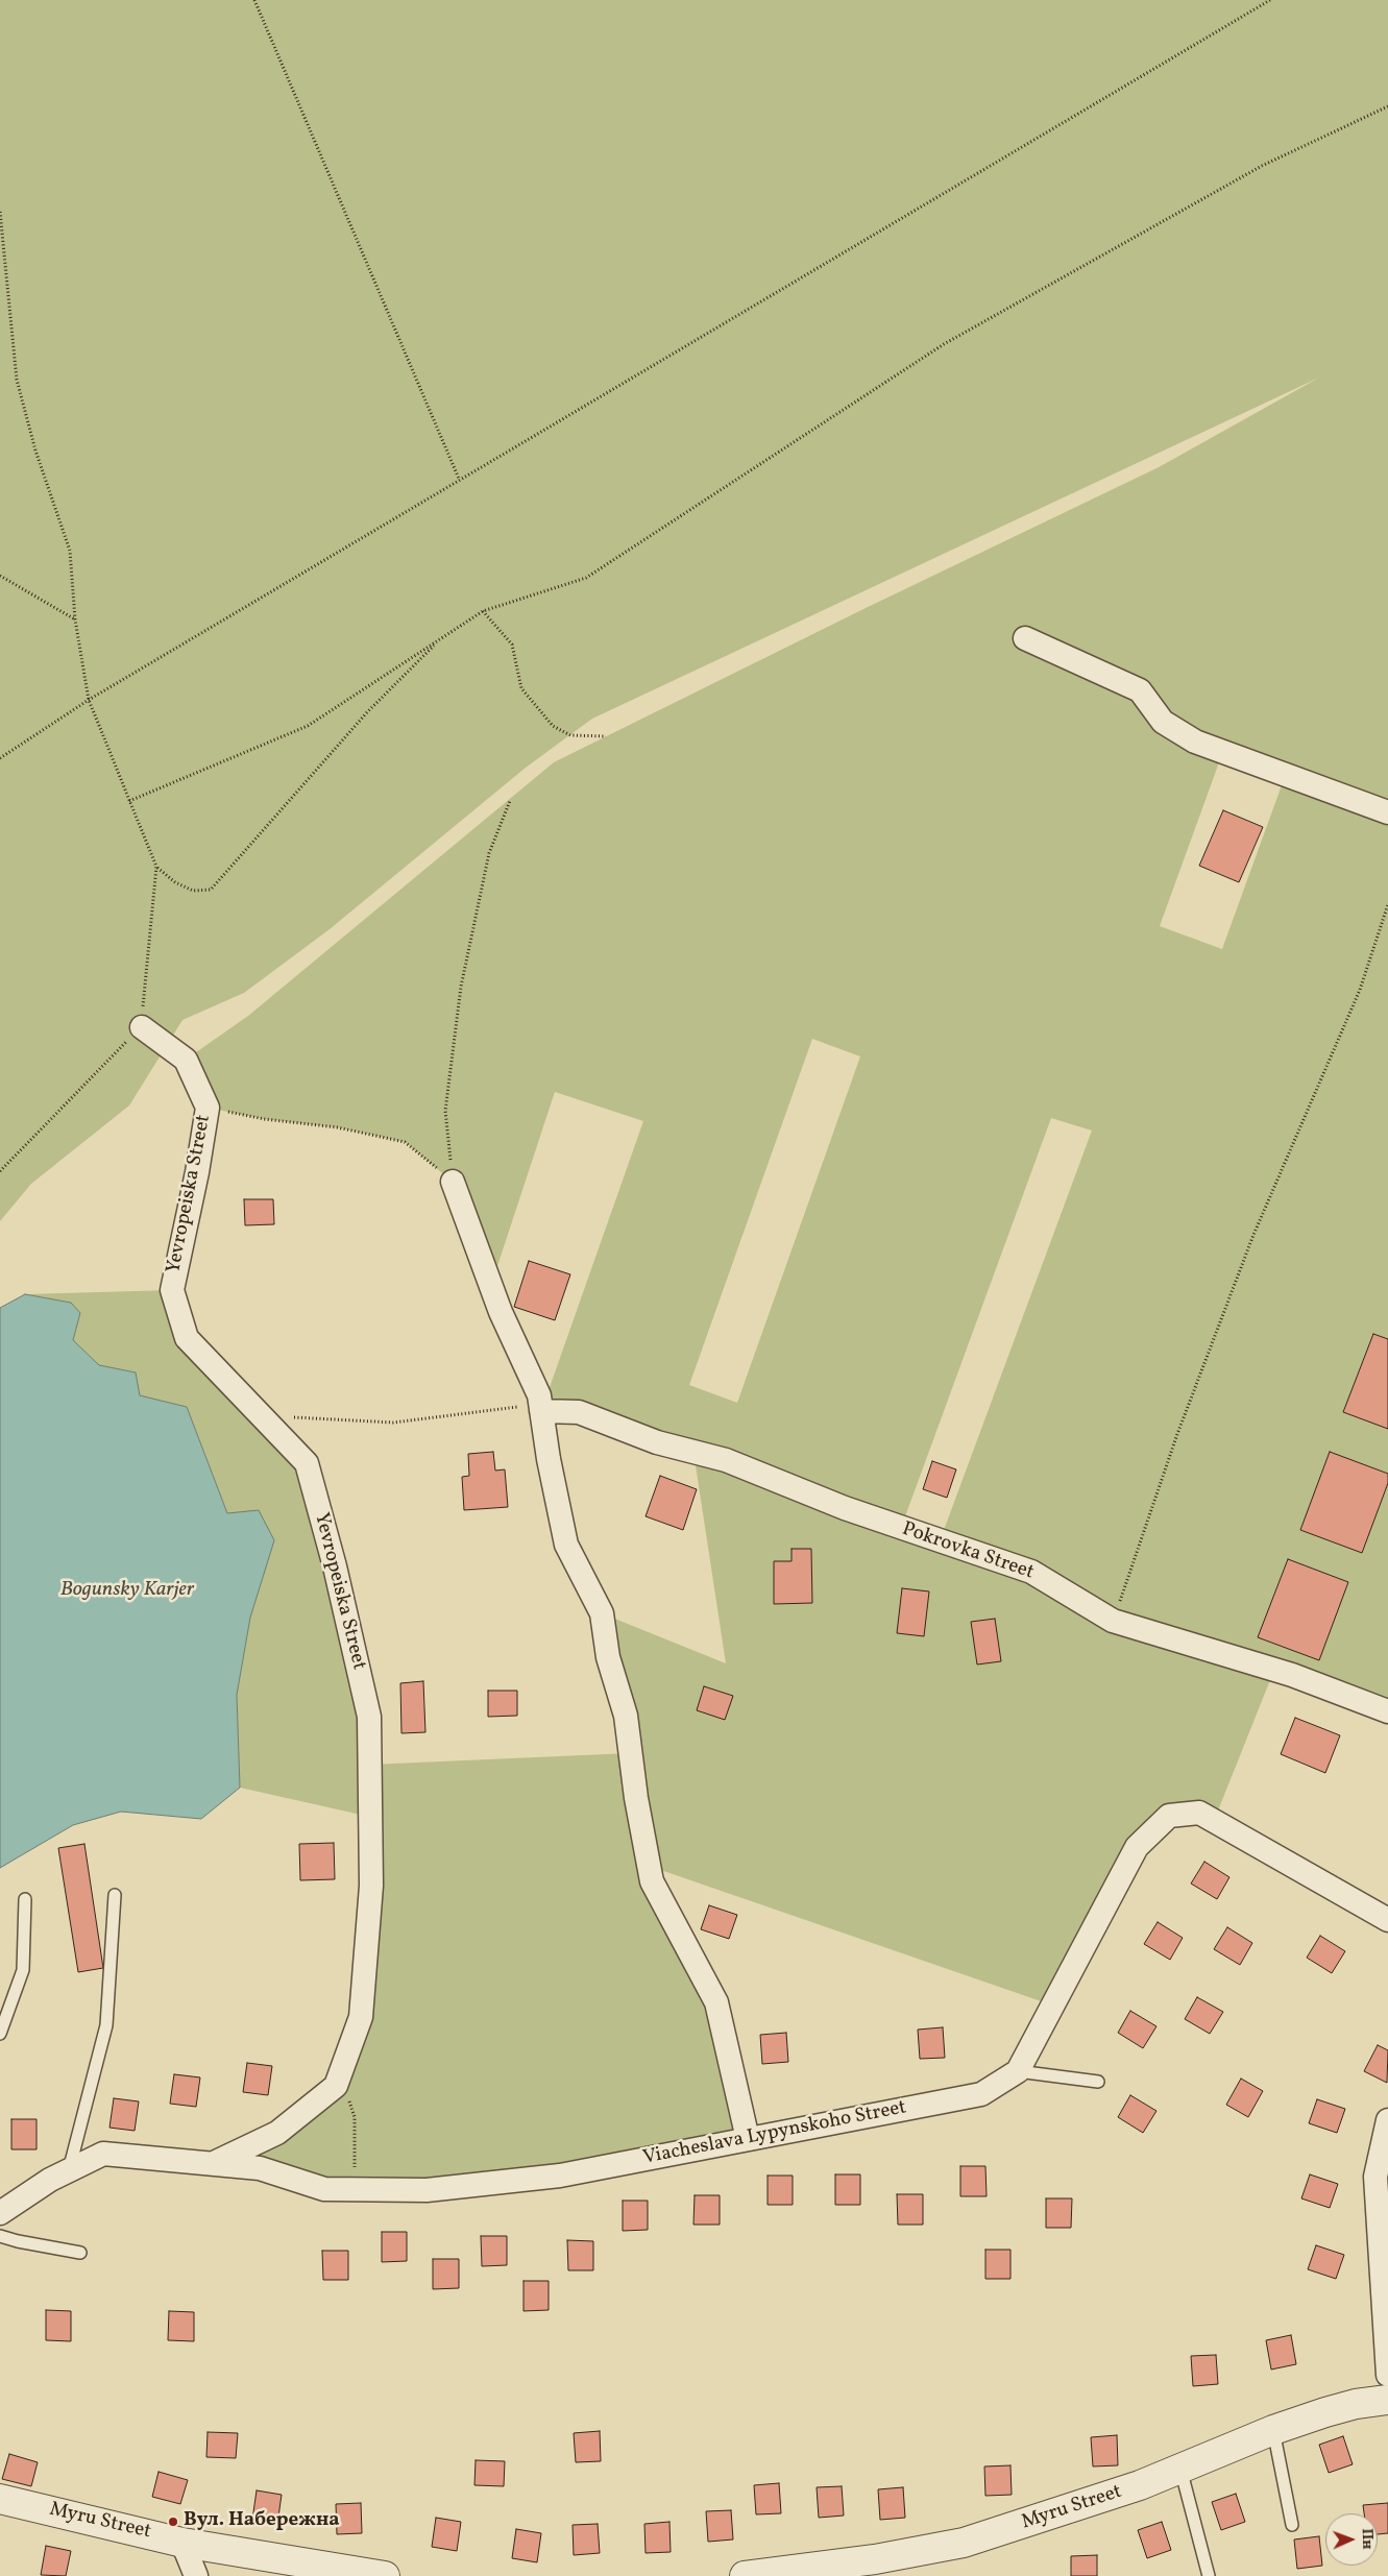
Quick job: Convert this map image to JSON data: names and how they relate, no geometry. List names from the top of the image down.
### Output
{
  "streets": {
    "street": [
      "Yevropeiska Street",
      "Pokrovka Street",
      "Viacheslava Lypynskoho Street",
      "Myru Street"
    ]
  },
  "crossings": [
    ["Yevropeiska Street", "Viacheslava Lypynskoho Street"]
  ],
  "water": ["Bogunsky Karjer"],
  "places": ["Вул. Набережна"],
  "north": "right"
}
